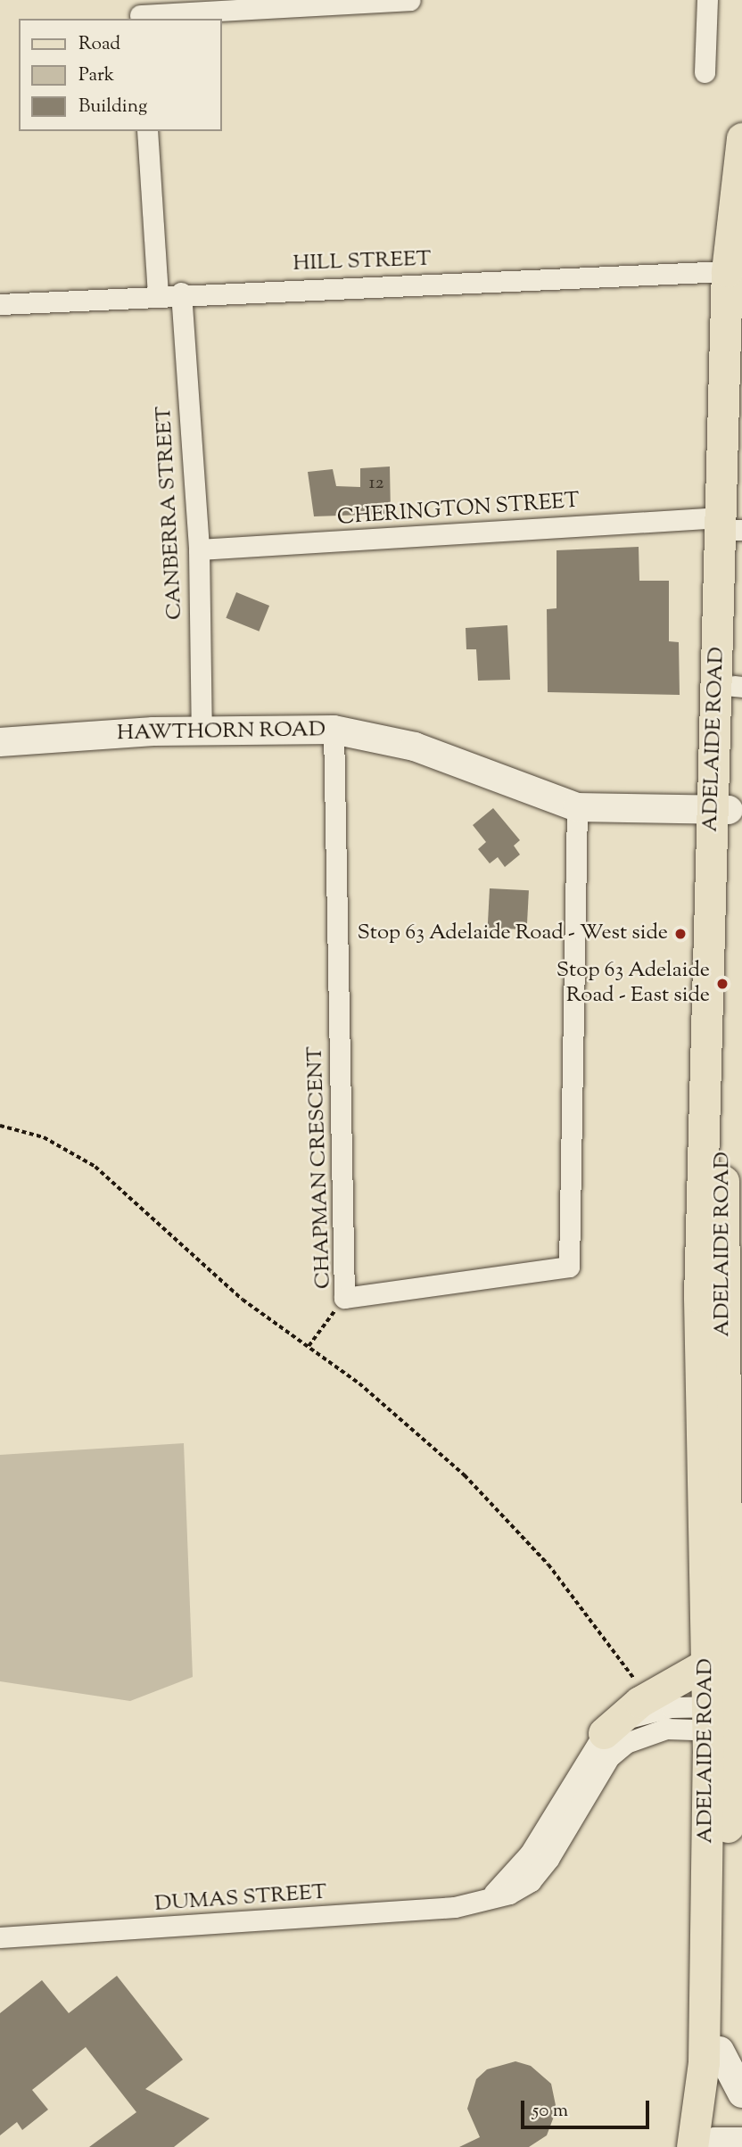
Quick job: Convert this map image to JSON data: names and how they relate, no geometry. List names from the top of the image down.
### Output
{
  "streets": {
    "main road": ["ADELAIDE ROAD"],
    "street": [
      "HILL STREET",
      "CHERINGTON STREET",
      "CANBERRA STREET",
      "HAWTHORN ROAD",
      "CHAPMAN CRESCENT",
      "DUMAS STREET"
    ]
  },
  "crossings": [
    ["HILL STREET", "CANBERRA STREET"],
    ["HILL STREET", "ADELAIDE ROAD"],
    ["CHERINGTON STREET", "CANBERRA STREET"],
    ["CHERINGTON STREET", "ADELAIDE ROAD"],
    ["CANBERRA STREET", "HAWTHORN ROAD"],
    ["HAWTHORN ROAD", "ADELAIDE ROAD"],
    ["HAWTHORN ROAD", "CHAPMAN CRESCENT"],
    ["ADELAIDE ROAD", "DUMAS STREET"]
  ],
  "places": ["Stop 63 Adelaide Road - West side", "Stop 63 Adelaide Road - East side"],
  "house_numbers": ["12"],
  "legend": ["Road", "Park", "Building"],
  "scale_bar": "50 m"
}
